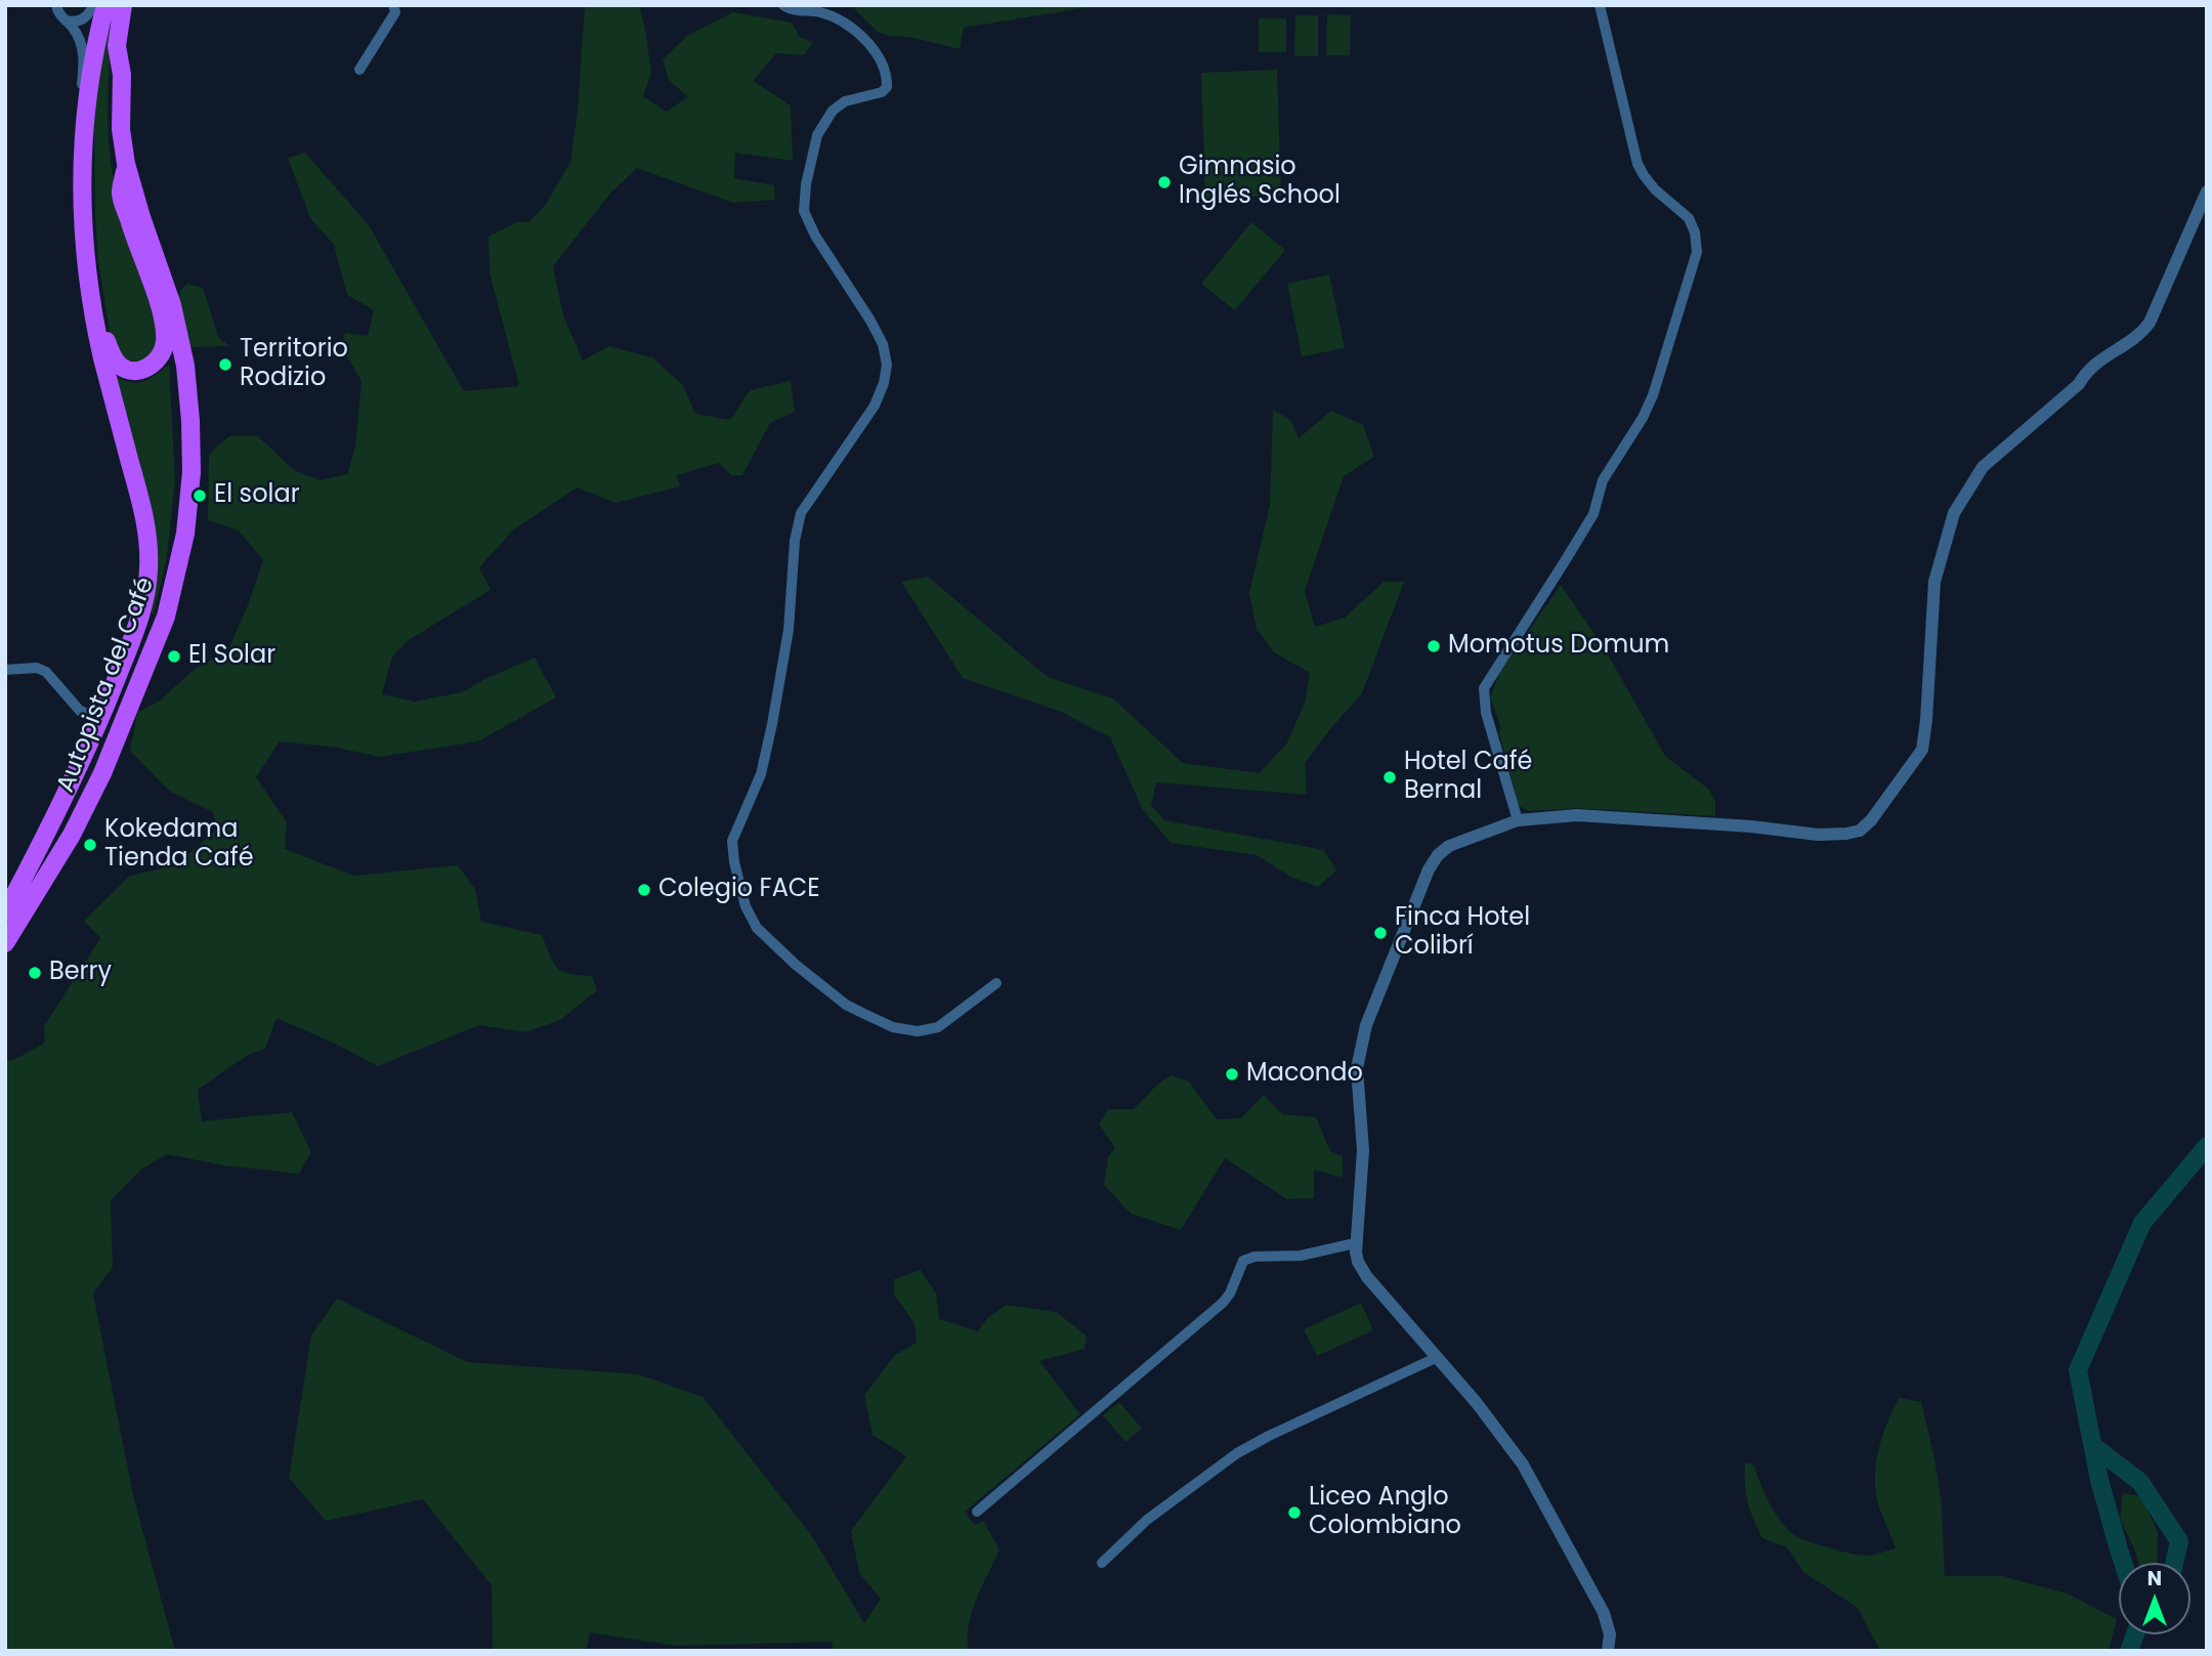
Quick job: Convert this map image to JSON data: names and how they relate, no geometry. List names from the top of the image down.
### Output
{
  "streets": {
    "highway": ["Autopista del Café"]
  },
  "places": [
    "Gimnasio Inglés School",
    "Territorio Rodizio",
    "El solar",
    "Momotus Domum",
    "El Solar",
    "Hotel Café Bernal",
    "Kokedama Tienda Café",
    "Colegio FACE",
    "Finca Hotel Colibrí",
    "Berry",
    "Macondo",
    "Liceo Anglo Colombiano"
  ],
  "north": "top"
}
